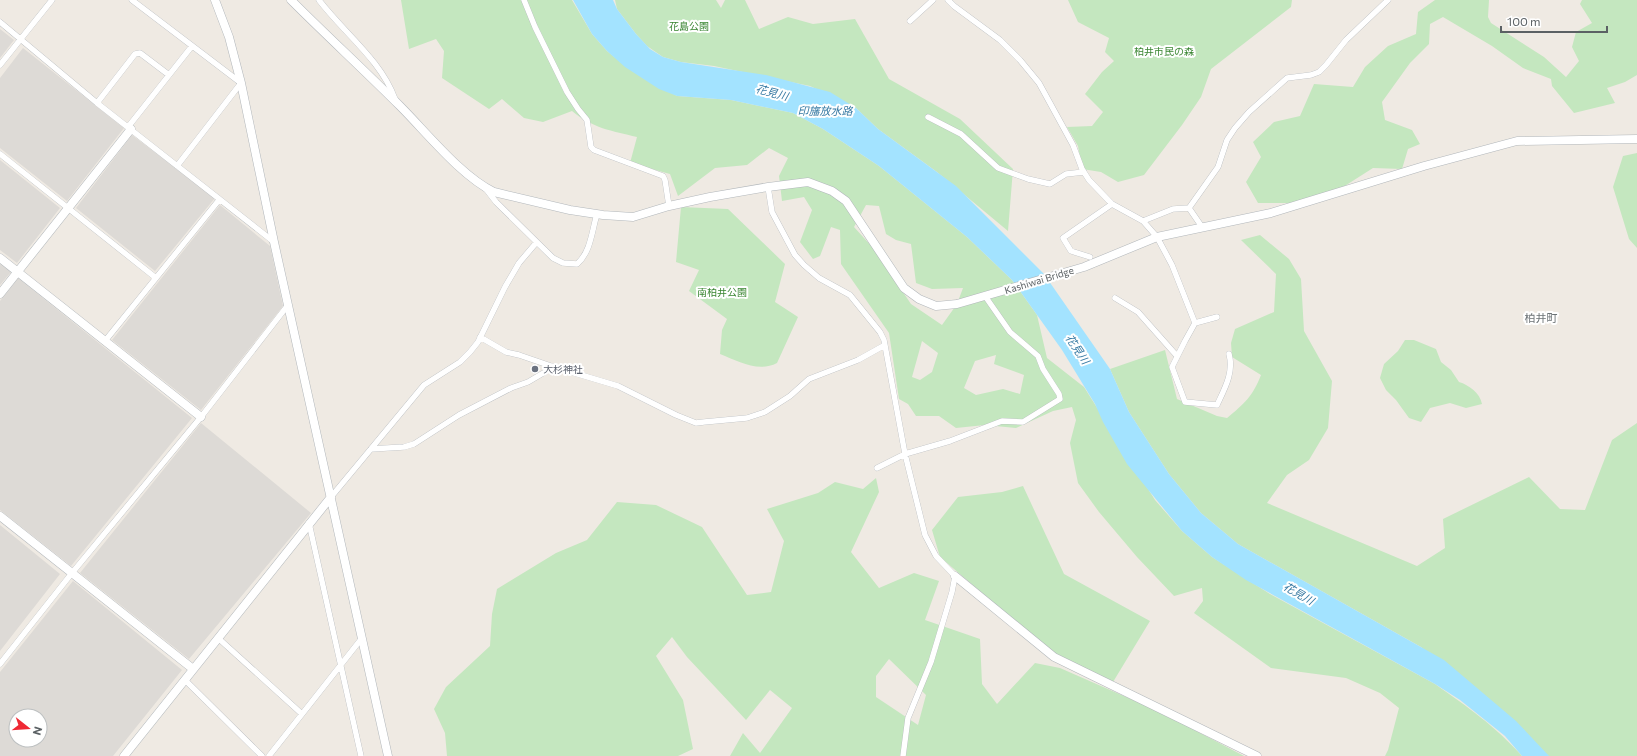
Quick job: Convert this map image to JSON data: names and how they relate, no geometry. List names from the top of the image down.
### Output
{
  "streets": {
    "street": ["Kashiwai Bridge"]
  },
  "districts": ["柏井町"],
  "water": ["花見川", "印旛放水路"],
  "parks": ["花島公園", "柏井市民の森", "南柏井公園"],
  "places": ["大杉神社"],
  "scale_bar": "100 m",
  "north": "right"
}
